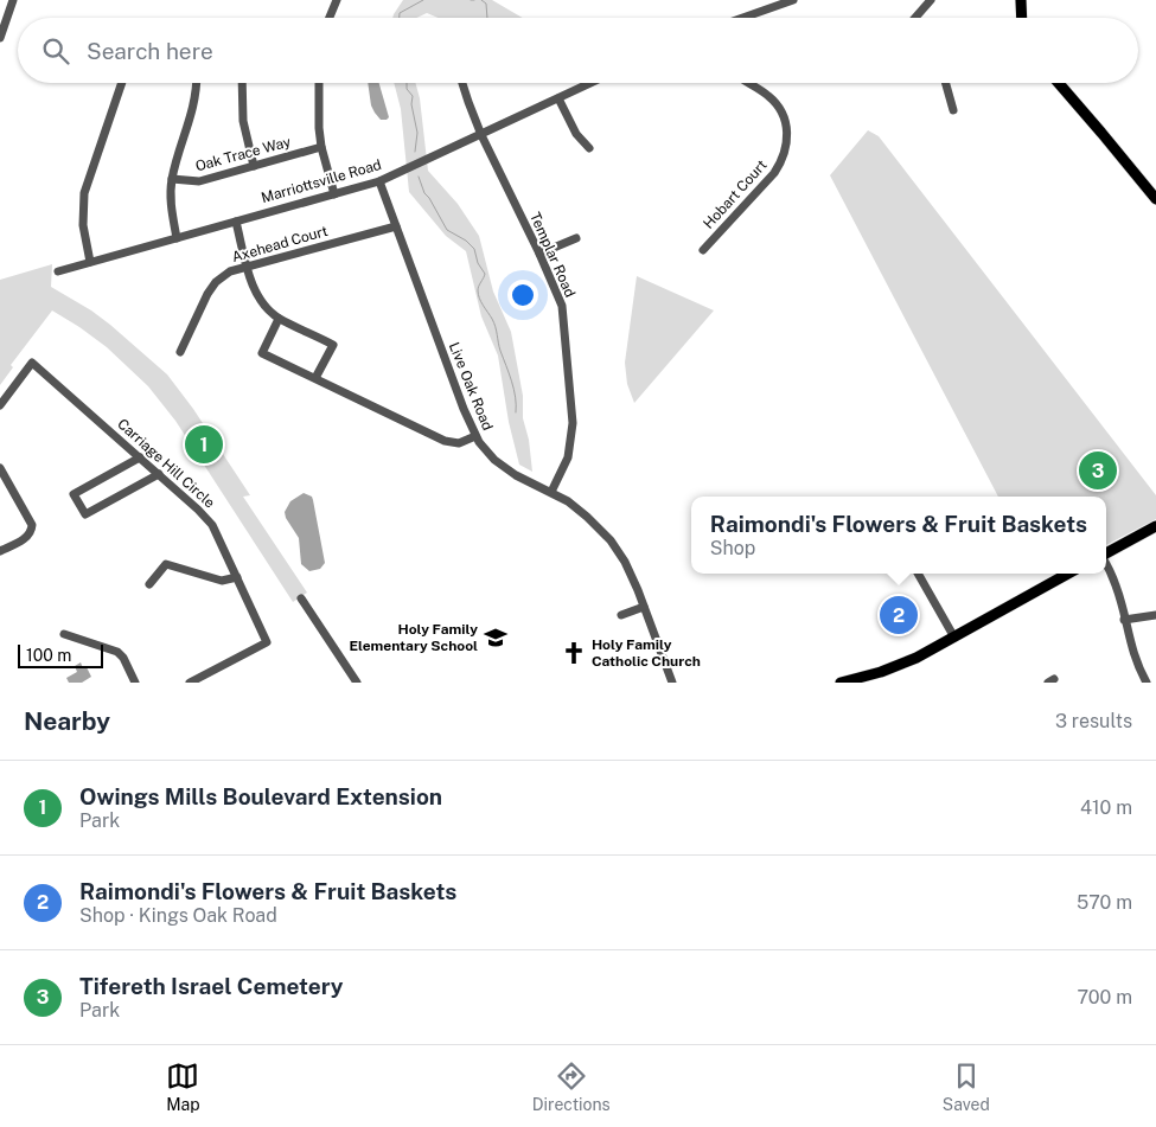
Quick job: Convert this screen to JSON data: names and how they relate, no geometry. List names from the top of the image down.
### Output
{
  "streets": {
    "street": [
      "Oak Trace Way",
      "Marriottsville Road",
      "Hobart Court",
      "Axehead Court",
      "Templar Road",
      "Live Oak Road",
      "Carriage Hill Circle"
    ]
  },
  "crossings": [
    ["Marriottsville Road", "Templar Road"],
    ["Marriottsville Road", "Live Oak Road"],
    ["Axehead Court", "Live Oak Road"],
    ["Templar Road", "Live Oak Road"]
  ],
  "places": {
    "school or university": ["Holy Family Elementary School"],
    "church": ["Holy Family Catholic Church"]
  },
  "scale_bar": "100 m",
  "page": {
    "search": "Search here",
    "pins": ["1", "3", "2"],
    "popup": ["Raimondi's Flowers & Fruit Baskets", "Shop"],
    "scale": "100 m",
    "heading": ["Nearby", "3 results"],
    "list": [
      {
        "mark": "1",
        "name": "Owings Mills Boulevard Extension",
        "note": "Park",
        "value": "410 m"
      },
      {
        "mark": "2",
        "name": "Raimondi's Flowers & Fruit Baskets",
        "note": "Shop · Kings Oak Road",
        "value": "570 m"
      },
      {
        "mark": "3",
        "name": "Tifereth Israel Cemetery",
        "note": "Park",
        "value": "700 m"
      }
    ],
    "nav": ["Map", "Directions", "Saved"]
  }
}
